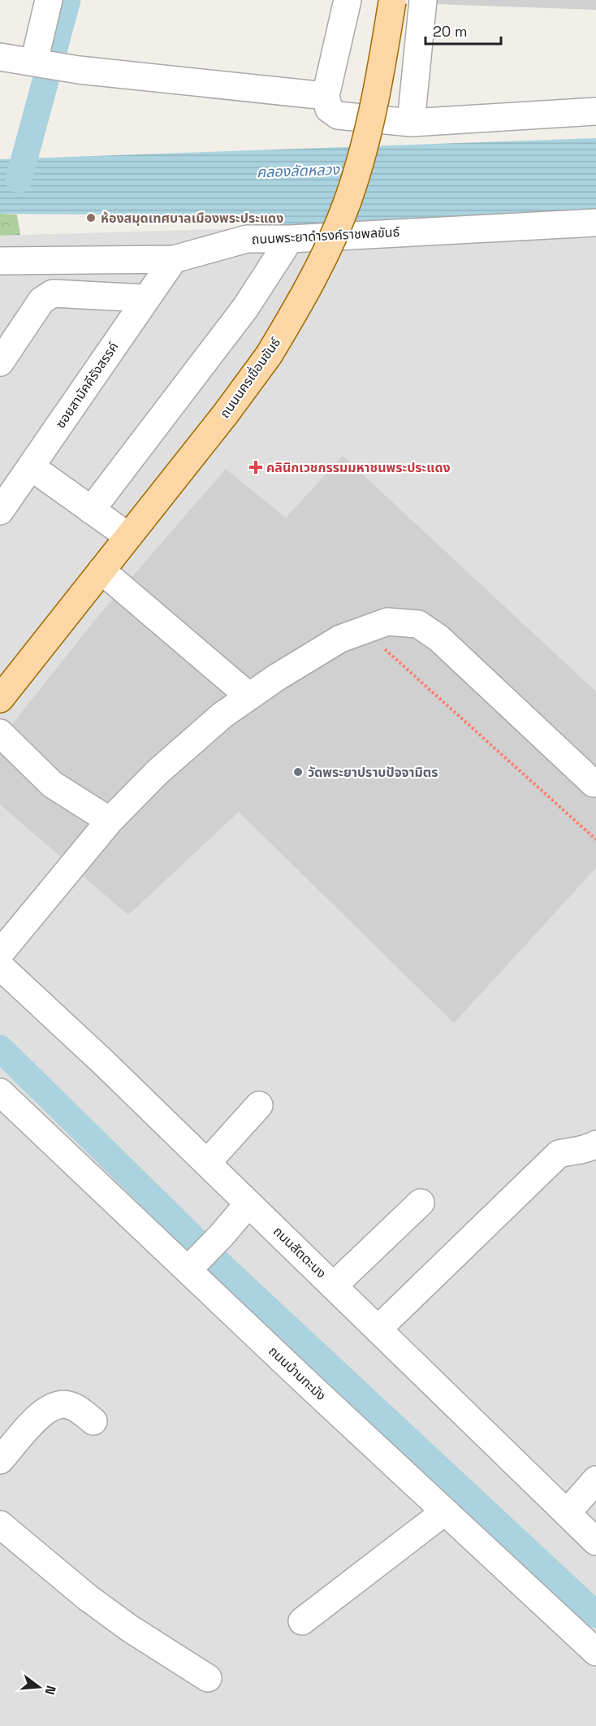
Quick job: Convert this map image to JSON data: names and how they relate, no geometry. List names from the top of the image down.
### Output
{
  "streets": {
    "main road": ["ถนนนครเขื่อนขันธ์"],
    "street": [
      "ถนนพระยาดำรงค์ราชพลขันธ์",
      "ซอยสามัคคีรังสรรค์",
      "ถนนสัตตะนง",
      "ถนนบ้านทะมัง"
    ]
  },
  "crossings": [
    ["ถนนพระยาดำรงค์ราชพลขันธ์", "ซอยสามัคคีรังสรรค์"]
  ],
  "water": ["คลองลัดหลวง"],
  "places": {
    "other": ["ห้องสมุดเทศบาลเมืองพระประแดง", "วัดพระยาปราบปัจจามิตร"],
    "health": ["คลินิกเวชกรรมมหาชนพระประแดง"]
  },
  "scale_bar": "20 m",
  "north": "right"
}
